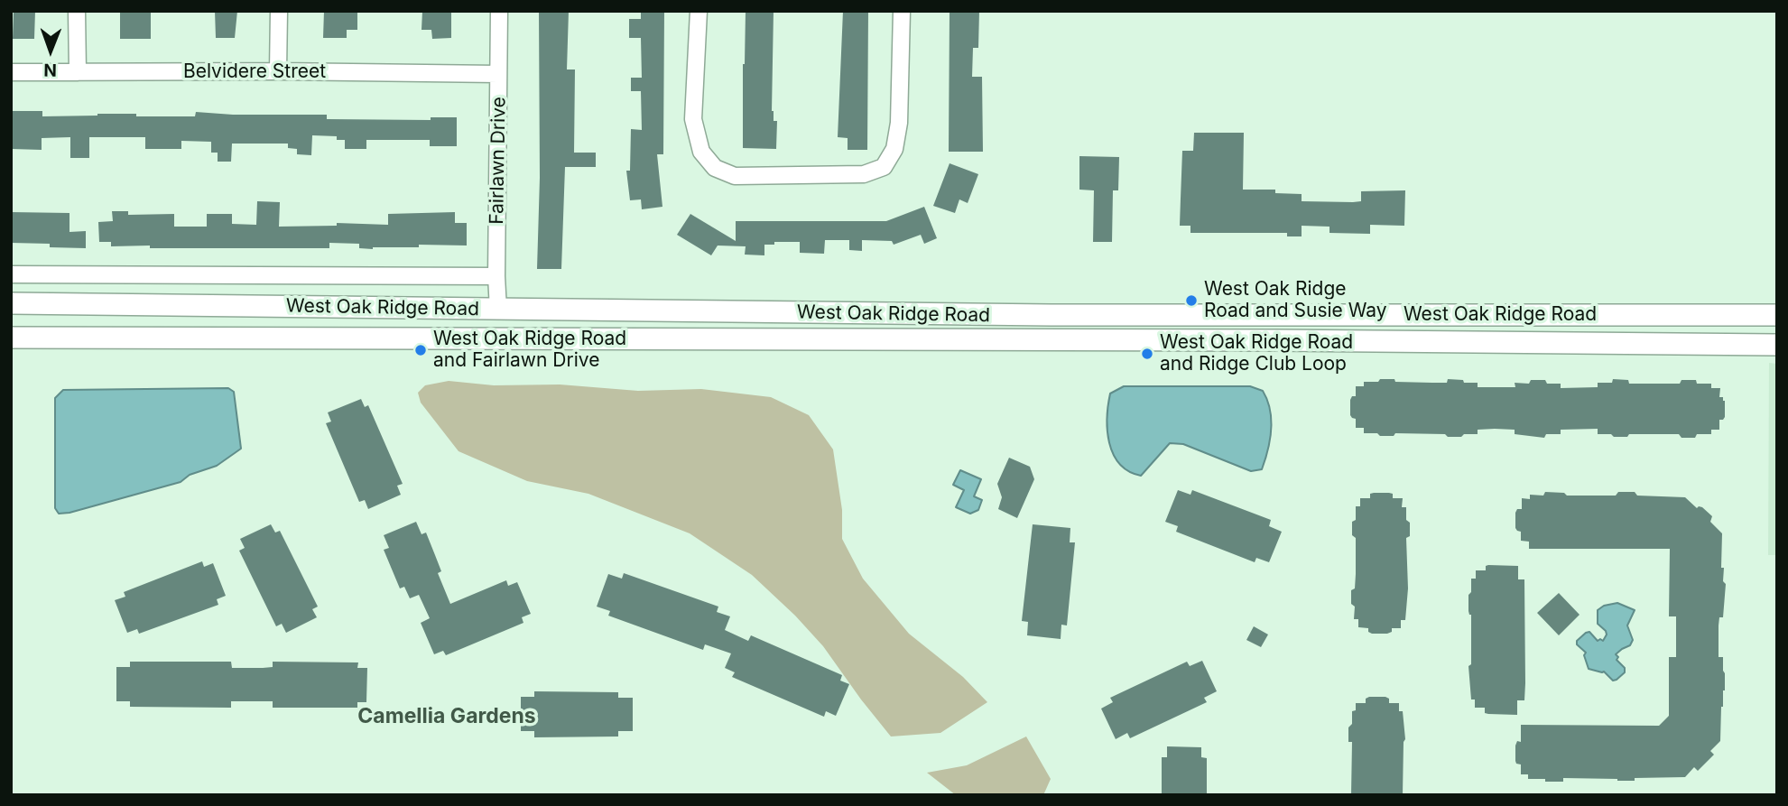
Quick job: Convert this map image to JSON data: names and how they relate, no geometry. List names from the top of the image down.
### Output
{
  "streets": {
    "street": ["Belvidere Street", "Fairlawn Drive", "West Oak Ridge Road"]
  },
  "crossings": [
    ["Belvidere Street", "Fairlawn Drive"],
    ["Fairlawn Drive", "West Oak Ridge Road"]
  ],
  "districts": ["Camellia Gardens"],
  "places": ["West Oak Ridge Road and Susie Way", "West Oak Ridge Road and Fairlawn Drive", "West Oak Ridge Road and Ridge Club Loop"],
  "north": "bottom"
}
